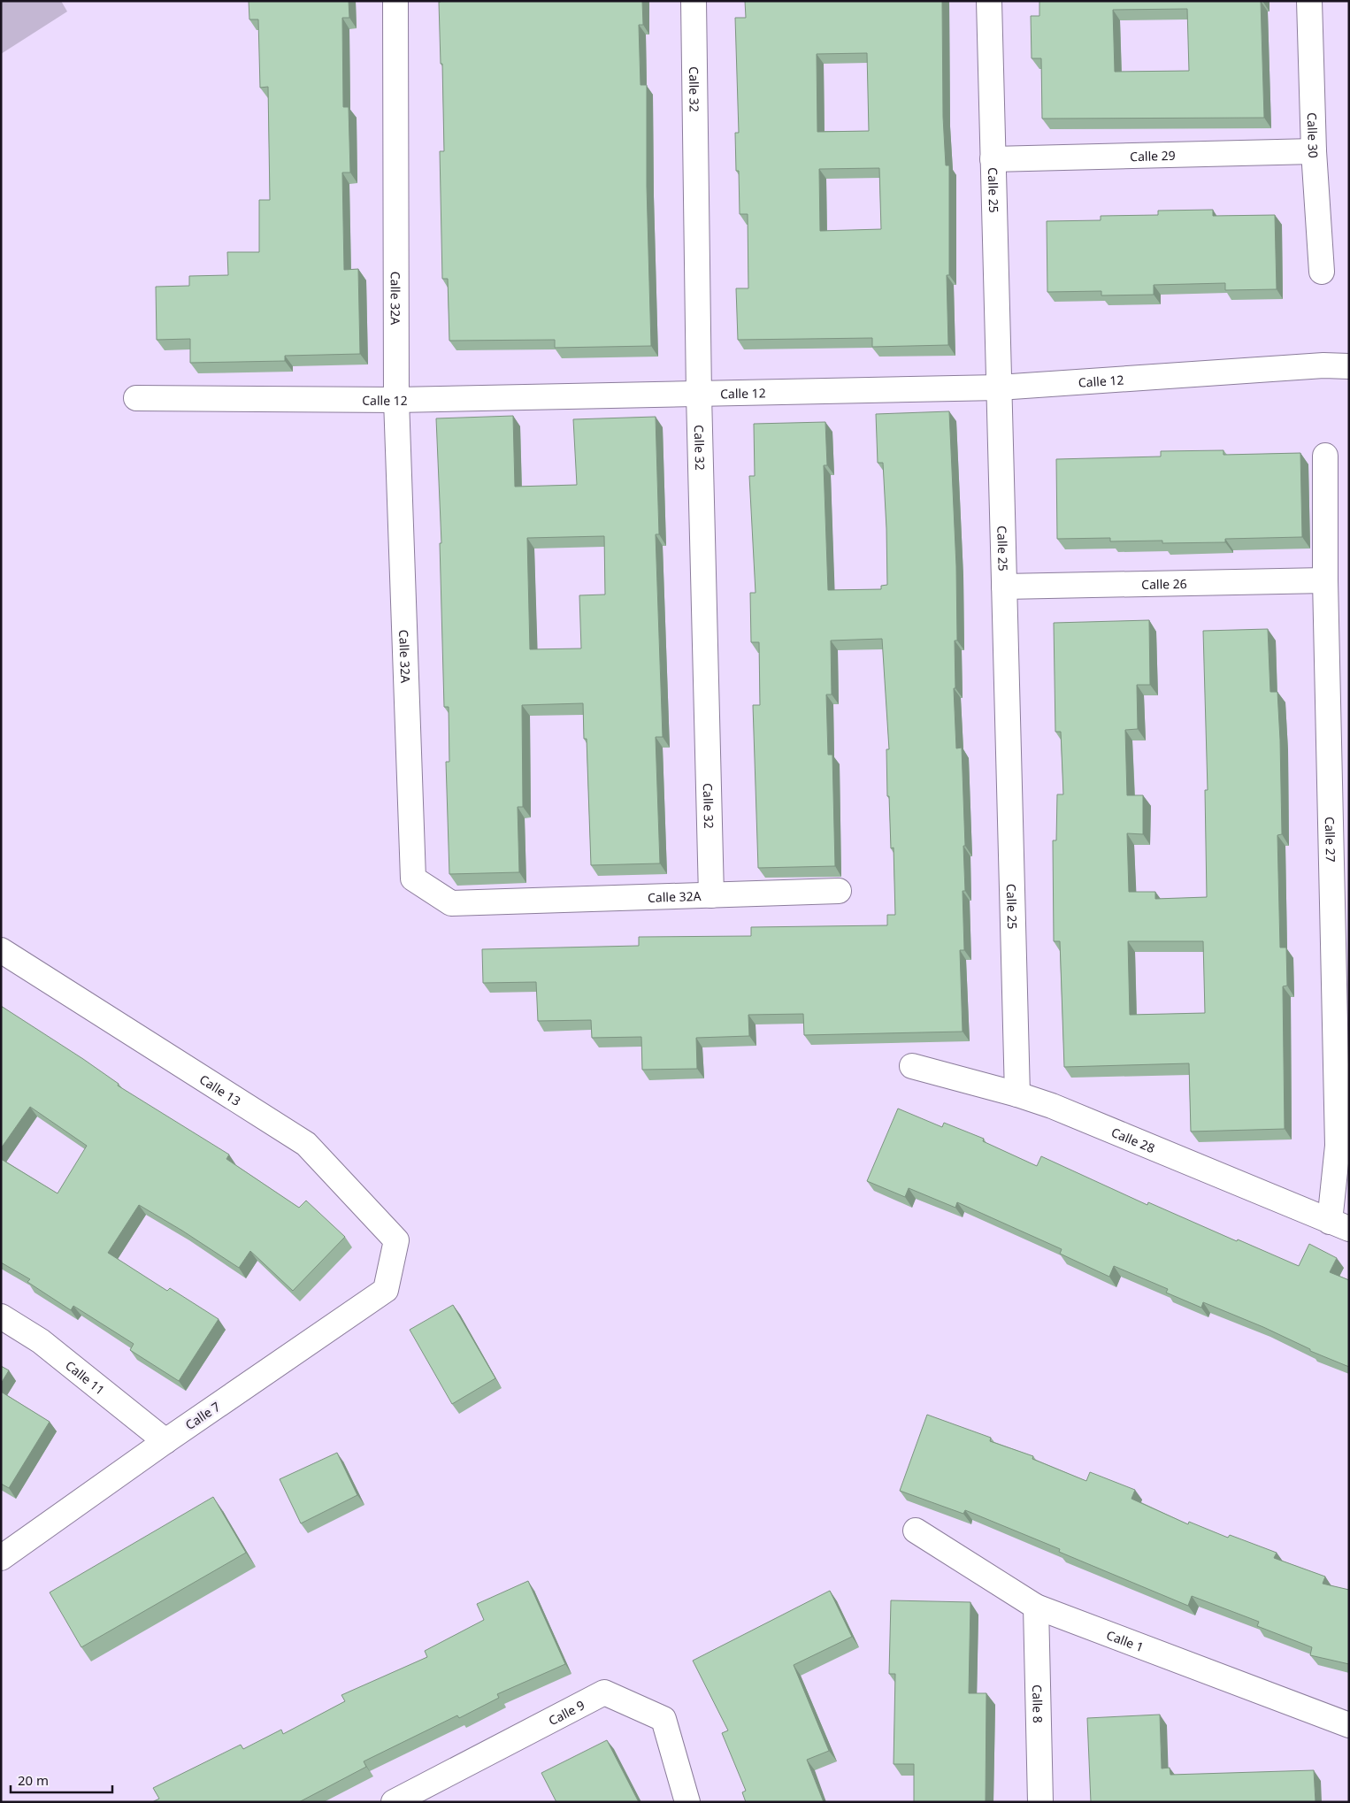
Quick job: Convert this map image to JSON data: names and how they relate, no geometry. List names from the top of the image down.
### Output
{
  "streets": {
    "street": [
      "Calle 32",
      "Calle 30",
      "Calle 29",
      "Calle 25",
      "Calle 32A",
      "Calle 12",
      "Calle 26",
      "Calle 27",
      "Calle 13",
      "Calle 28",
      "Calle 11",
      "Calle 7",
      "Calle 1",
      "Calle 8",
      "Calle 9"
    ]
  },
  "crossings": [
    ["Calle 32", "Calle 32A"],
    ["Calle 32", "Calle 12"],
    ["Calle 30", "Calle 29"],
    ["Calle 29", "Calle 25"],
    ["Calle 25", "Calle 12"],
    ["Calle 25", "Calle 26"],
    ["Calle 25", "Calle 28"],
    ["Calle 32A", "Calle 12"],
    ["Calle 26", "Calle 27"],
    ["Calle 27", "Calle 28"],
    ["Calle 13", "Calle 7"],
    ["Calle 11", "Calle 7"],
    ["Calle 1", "Calle 8"]
  ],
  "scale_bar": "20 m"
}
